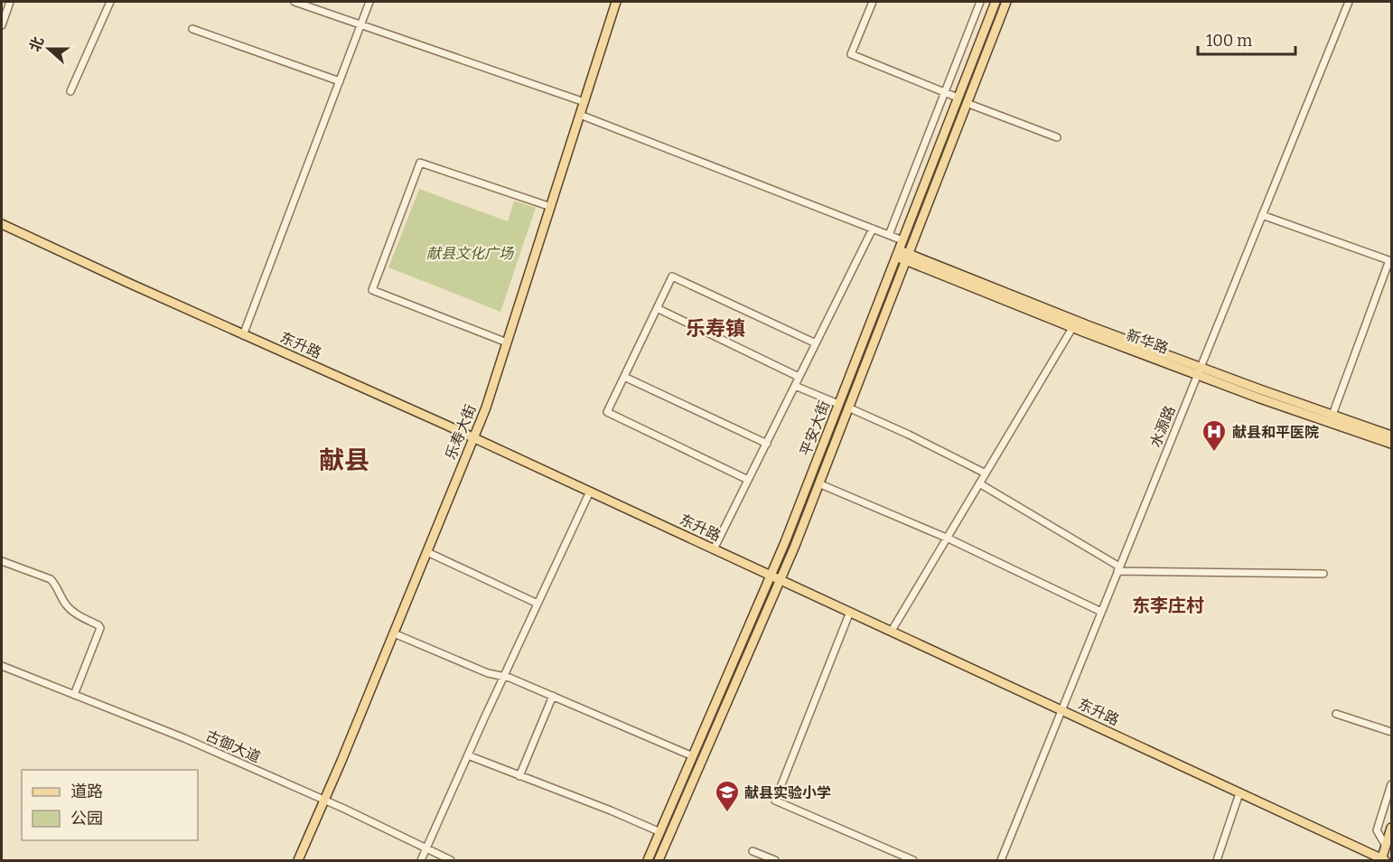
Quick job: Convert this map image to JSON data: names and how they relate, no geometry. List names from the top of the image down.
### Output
{
  "streets": {
    "main road": [
      "新华路",
      "东升路",
      "平安大街",
      "乐寿大街"
    ],
    "street": ["水源路", "古御大道"]
  },
  "crossings": [
    ["新华路", "水源路"],
    ["新华路", "平安大街"],
    ["东升路", "水源路"],
    ["东升路", "平安大街"],
    ["东升路", "乐寿大街"],
    ["乐寿大街", "古御大道"]
  ],
  "districts": ["乐寿镇", "献县", "东李庄村"],
  "parks": ["献县文化广场"],
  "places": {
    "hospital": ["献县和平医院"],
    "school or university": ["献县实验小学"]
  },
  "legend": ["道路", "公园"],
  "scale_bar": "100 m",
  "north": "left"
}
